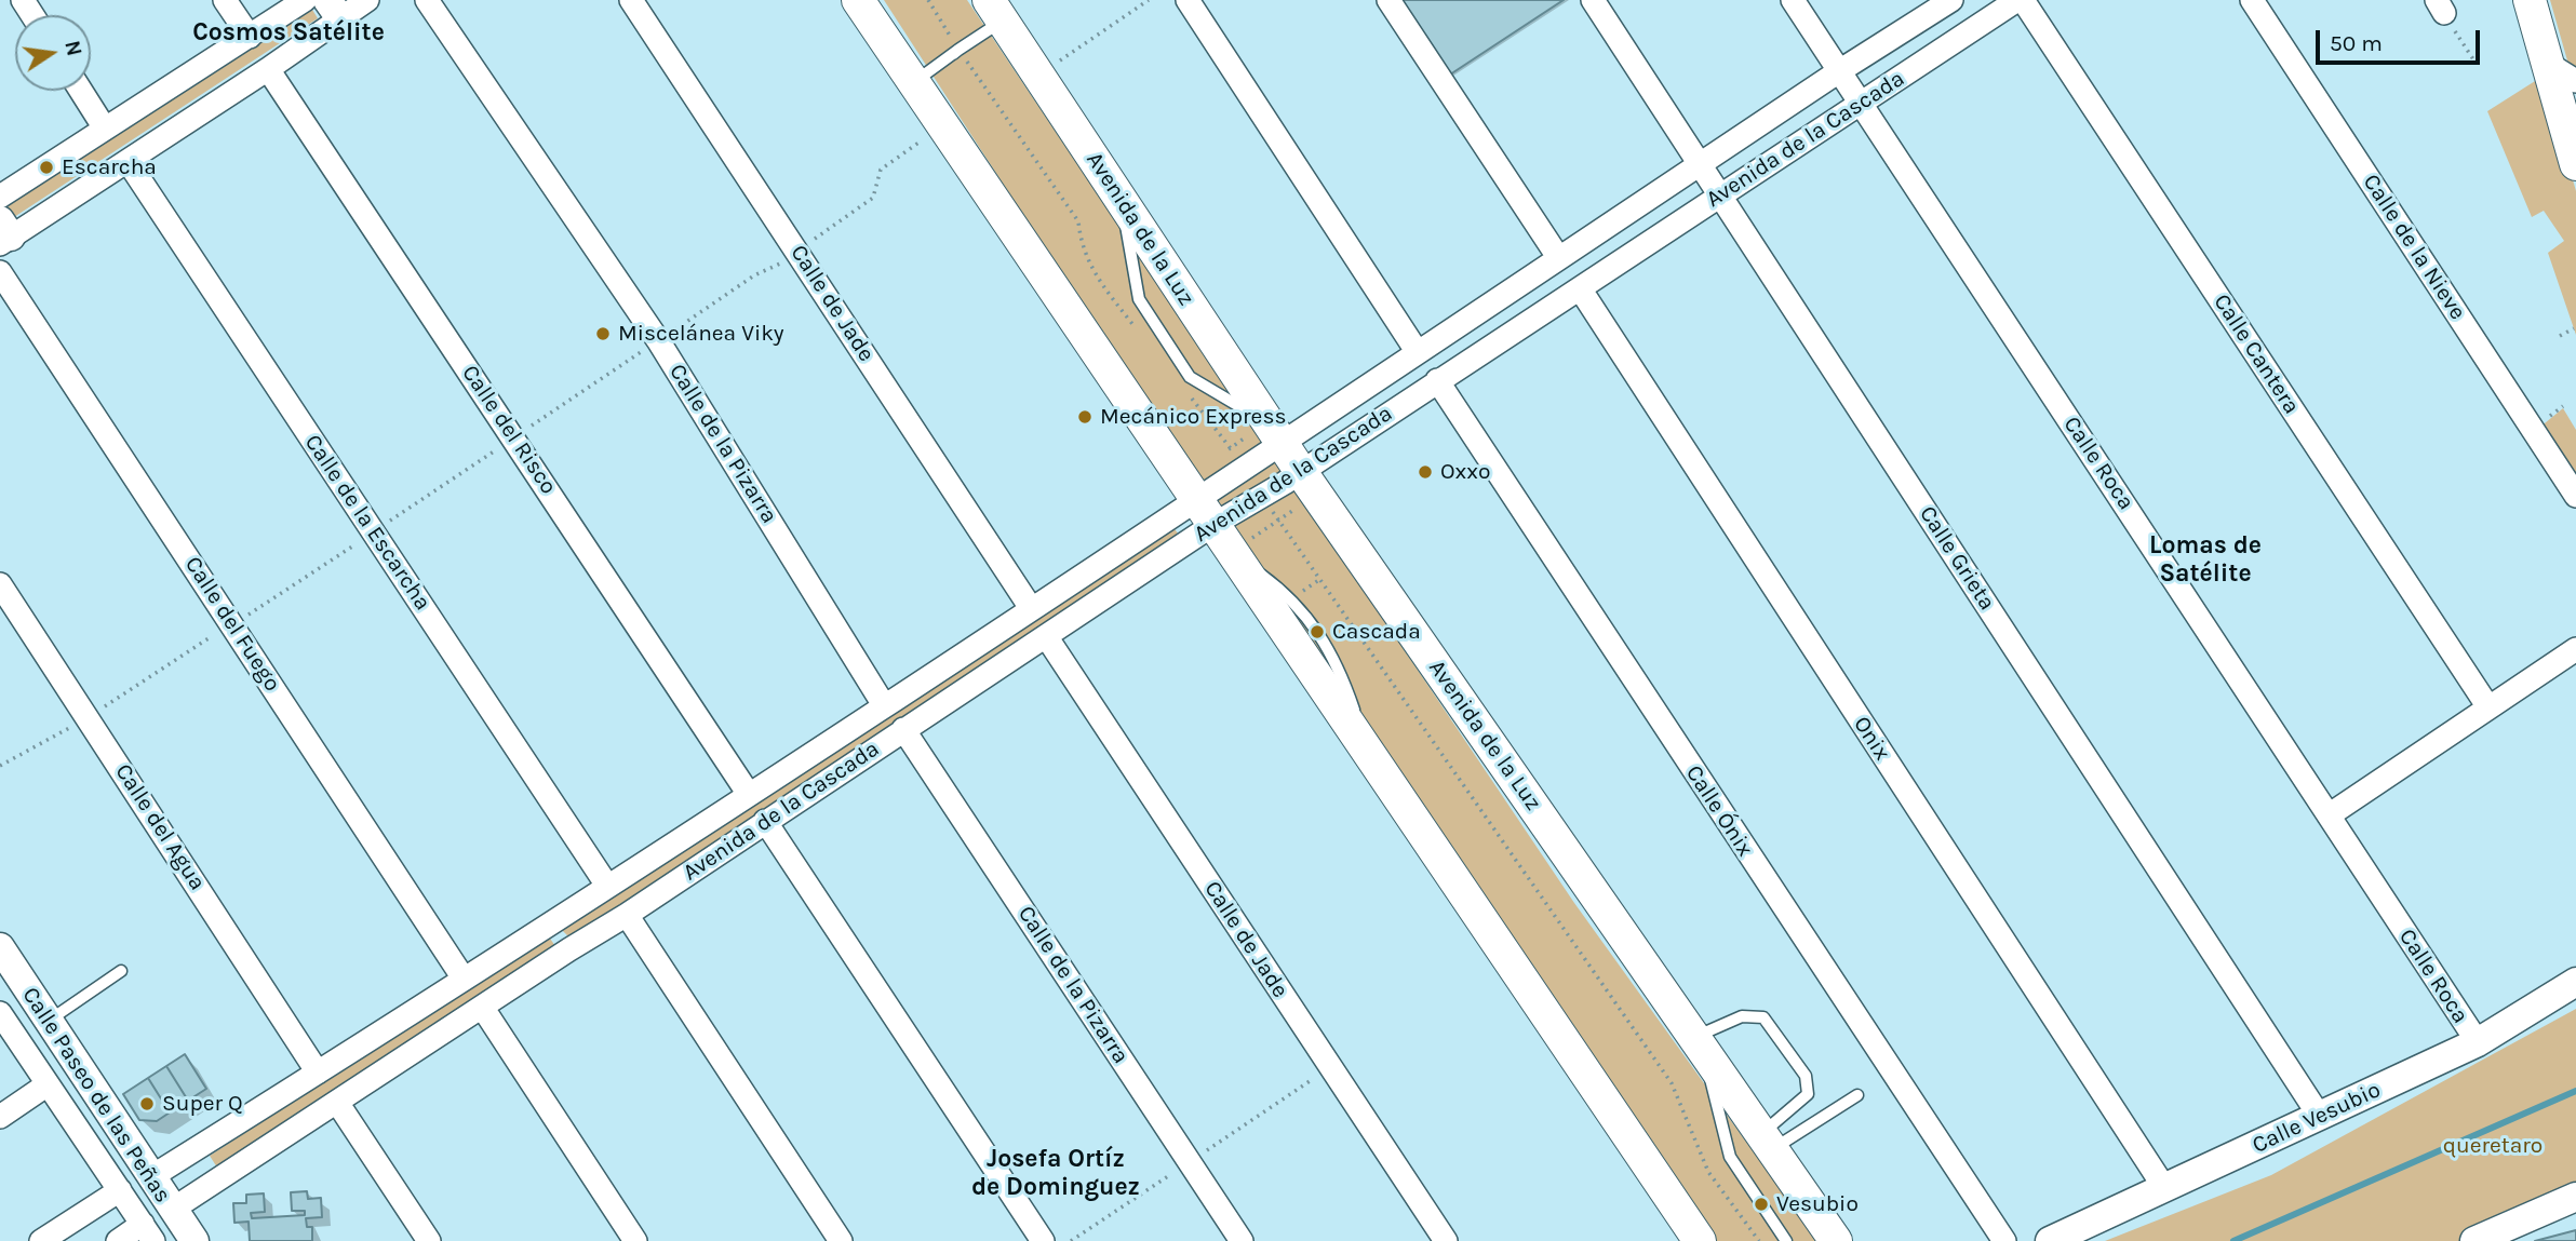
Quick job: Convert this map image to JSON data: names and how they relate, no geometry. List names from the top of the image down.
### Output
{
  "streets": {
    "main road": ["Avenida de la Luz"],
    "street": [
      "Avenida de la Cascada",
      "Calle de la Nieve",
      "Calle de Jade",
      "Calle Cantera",
      "Calle del Risco",
      "Calle de la Pizarra",
      "Calle Roca",
      "Calle de la Escarcha",
      "Calle Grieta",
      "Calle del Fuego",
      "Onix",
      "Calle Ónix",
      "Calle del Agua",
      "Calle Paseo de las Peñas",
      "Calle Vesubio"
    ]
  },
  "crossings": [
    ["Avenida de la Cascada", "Avenida de la Luz"],
    ["Avenida de la Cascada", "Calle de Jade"],
    ["Avenida de la Cascada", "Calle Cantera"],
    ["Avenida de la Cascada", "Calle del Risco"],
    ["Avenida de la Cascada", "Calle de la Pizarra"],
    ["Avenida de la Cascada", "Calle Roca"],
    ["Avenida de la Cascada", "Calle de la Escarcha"],
    ["Avenida de la Cascada", "Calle Grieta"],
    ["Avenida de la Cascada", "Calle del Fuego"],
    ["Avenida de la Cascada", "Onix"],
    ["Avenida de la Cascada", "Calle Ónix"],
    ["Avenida de la Cascada", "Calle del Agua"],
    ["Avenida de la Cascada", "Calle Paseo de las Peñas"],
    ["Calle Roca", "Calle Vesubio"],
    ["Calle Grieta", "Calle Vesubio"],
    ["Onix", "Calle Vesubio"]
  ],
  "districts": ["Cosmos Satélite", "Lomas de Satélite", "Josefa Ortíz de Dominguez"],
  "parks": ["queretaro"],
  "places": [
    "Escarcha",
    "Miscelánea Viky",
    "Mecánico Express",
    "Oxxo",
    "Cascada",
    "Super Q",
    "Vesubio"
  ],
  "scale_bar": "50 m",
  "north": "right"
}
